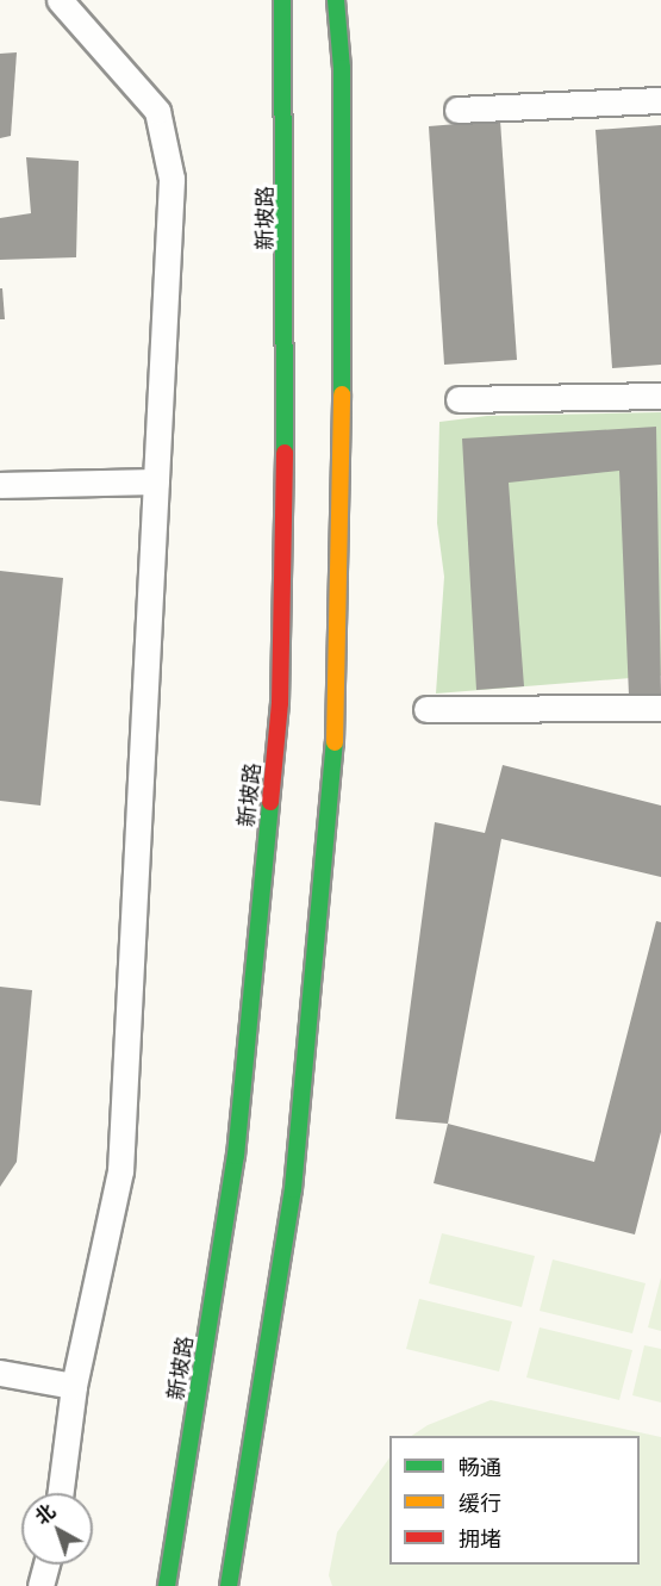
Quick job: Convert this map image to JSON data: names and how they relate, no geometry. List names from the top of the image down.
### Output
{
  "streets": {
    "street": ["新坡路"]
  },
  "legend": ["畅通", "缓行", "拥堵"],
  "north": "top left"
}
